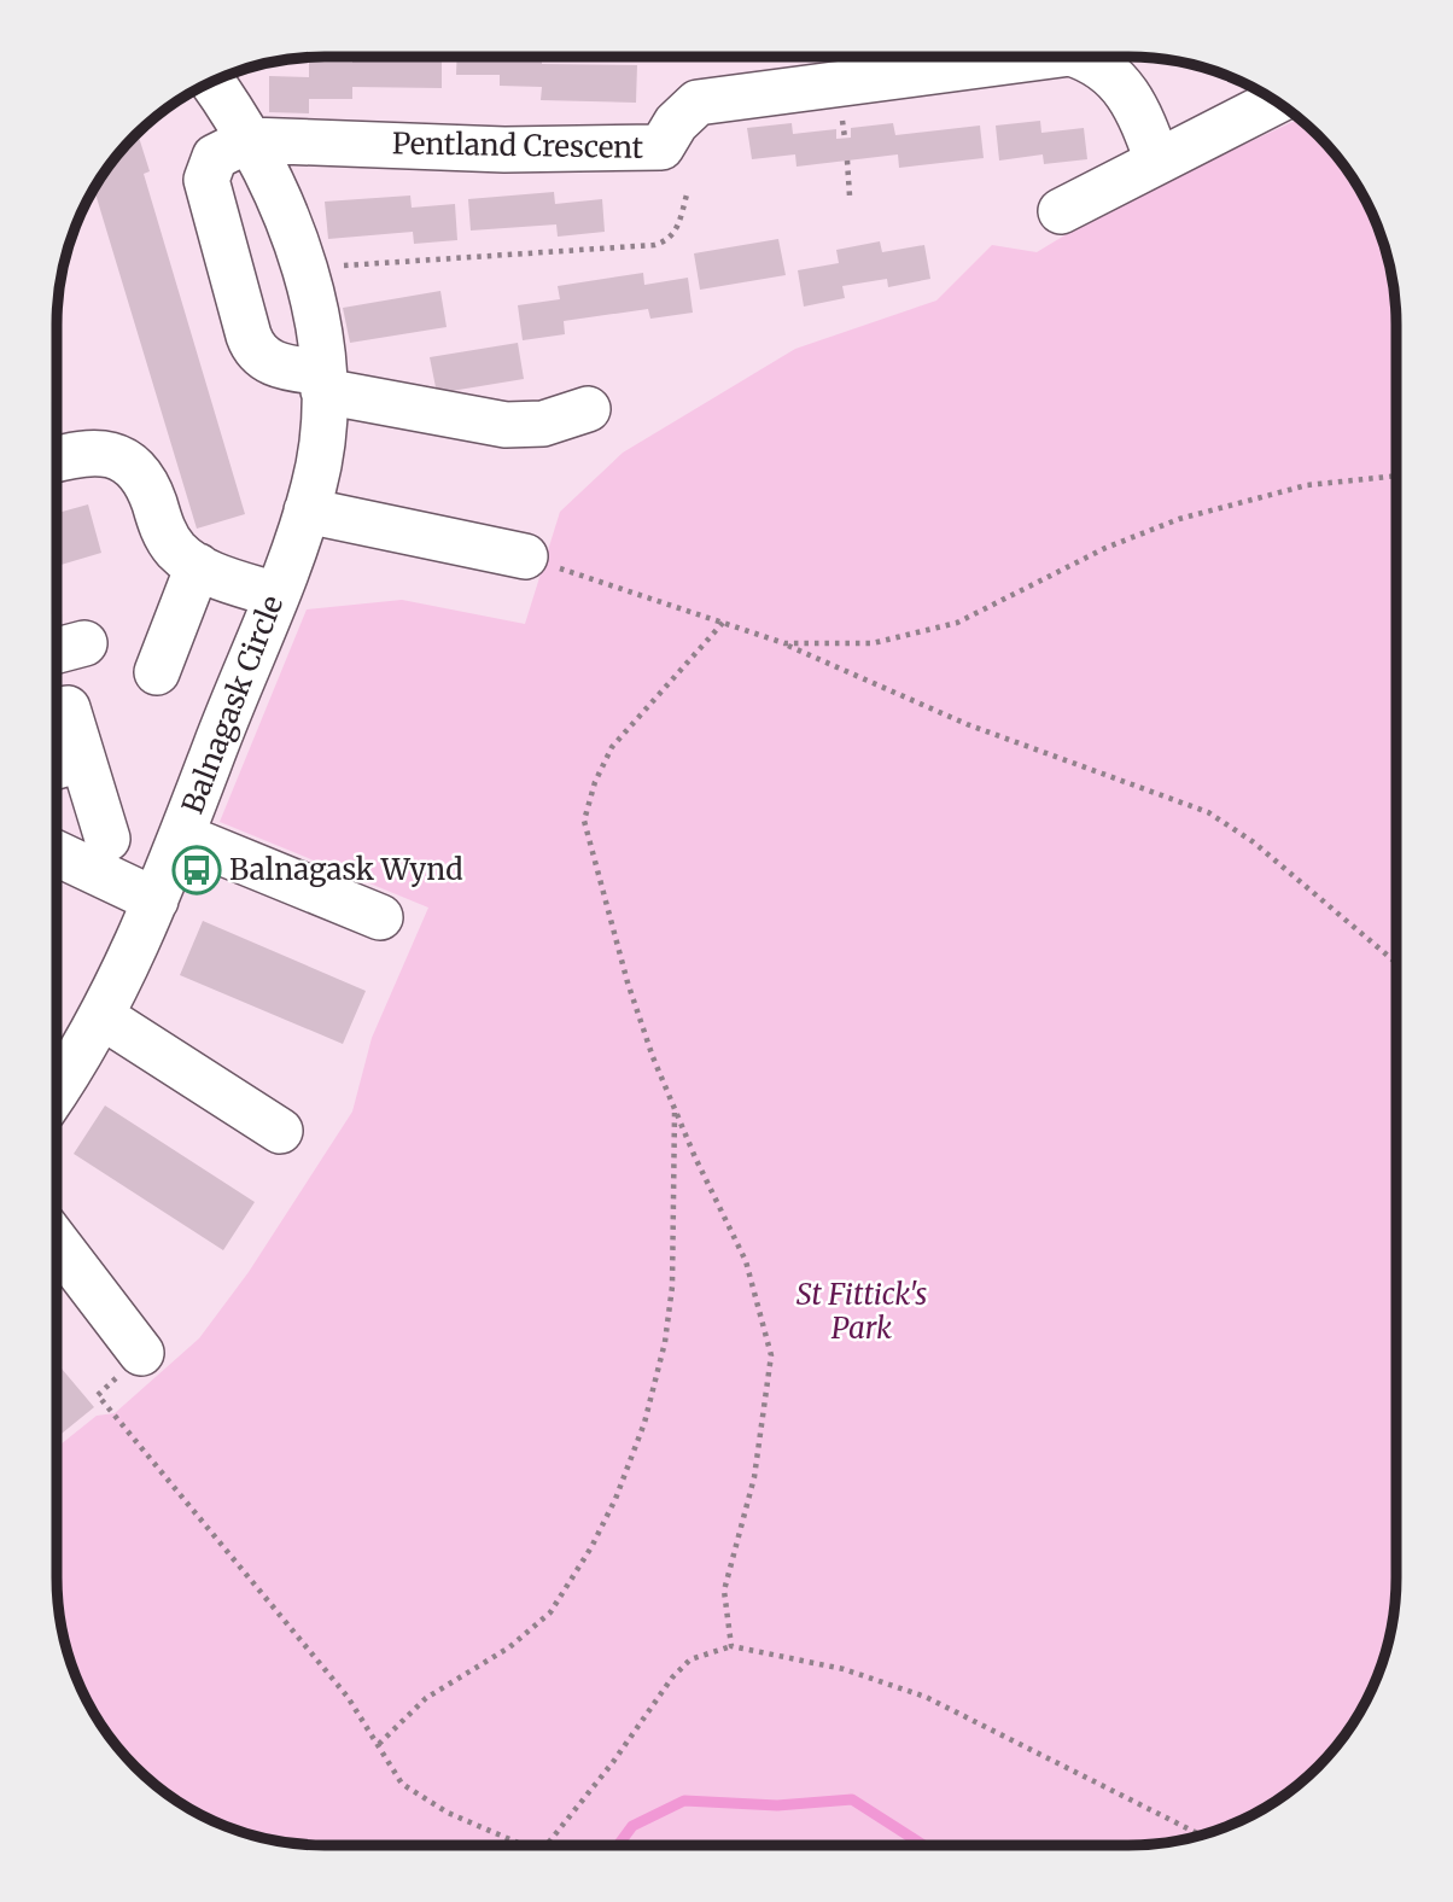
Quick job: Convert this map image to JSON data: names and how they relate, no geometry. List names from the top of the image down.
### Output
{
  "streets": {
    "street": ["Pentland Crescent", "Balnagask Circle"]
  },
  "crossings": [
    ["Pentland Crescent", "Balnagask Circle"]
  ],
  "parks": ["St Fittick's Park"],
  "places": {
    "bus stop": ["Balnagask Wynd"]
  }
}
